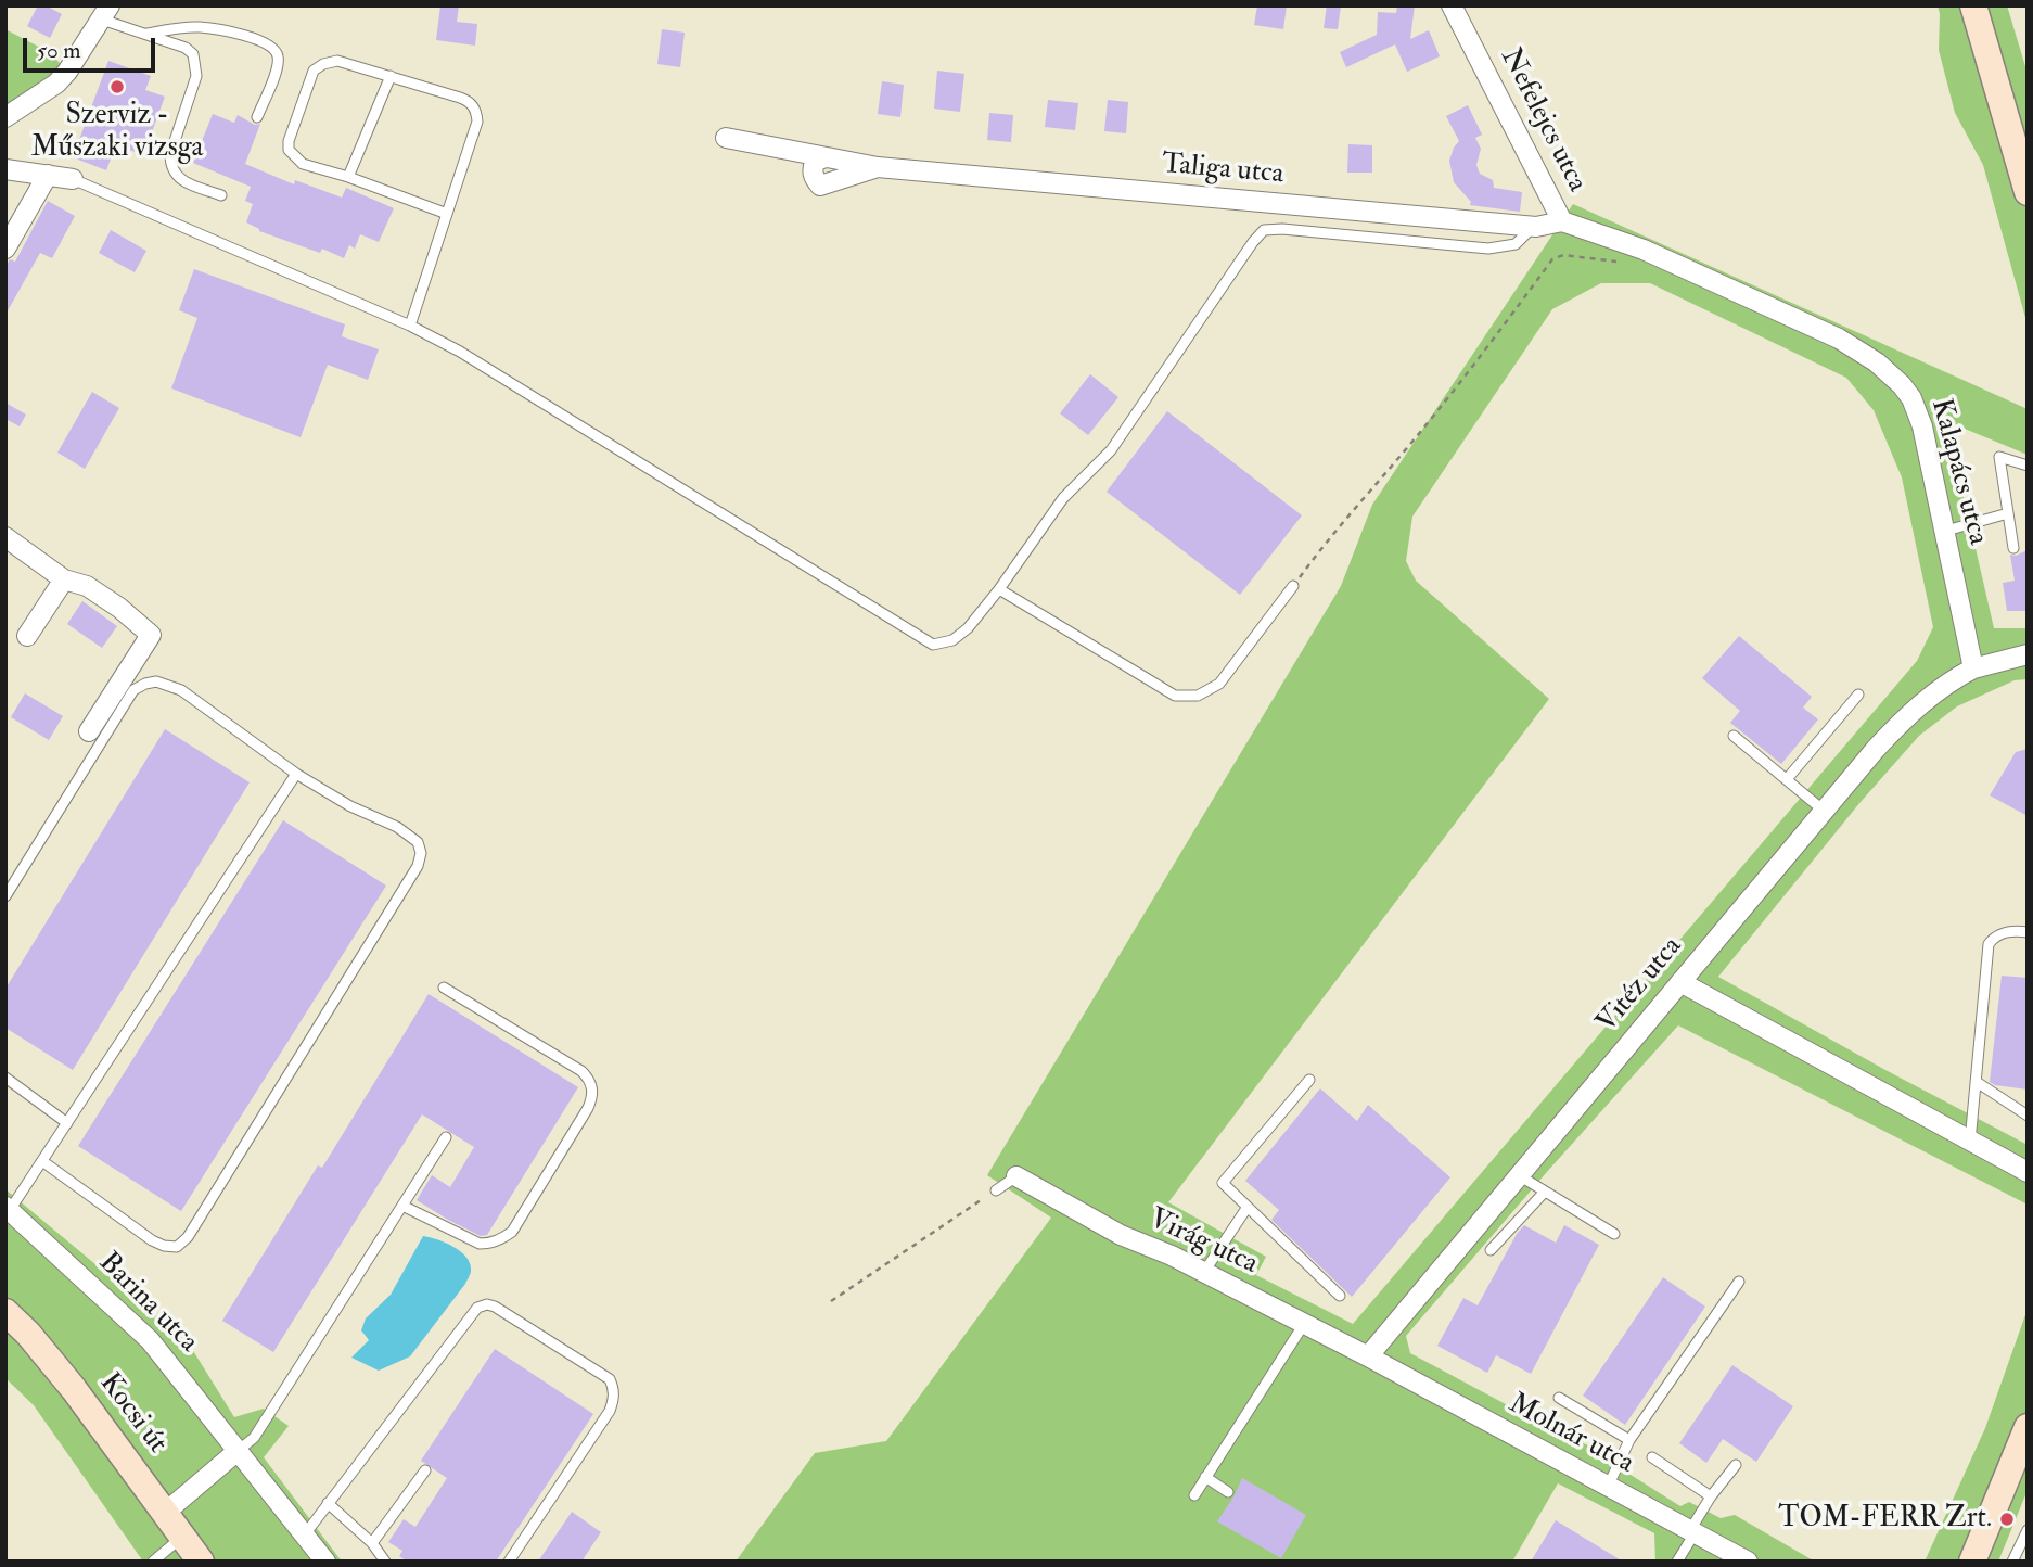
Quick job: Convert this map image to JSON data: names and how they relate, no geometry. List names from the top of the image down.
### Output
{
  "streets": {
    "street": [
      "Nefelejcs utca",
      "Taliga utca",
      "Kalapács utca",
      "Vitéz utca",
      "Virág utca",
      "Barina utca",
      "Kocsi út",
      "Molnár utca"
    ]
  },
  "crossings": [
    ["Nefelejcs utca", "Taliga utca"],
    ["Nefelejcs utca", "Kalapács utca"],
    ["Taliga utca", "Kalapács utca"],
    ["Kalapács utca", "Vitéz utca"],
    ["Vitéz utca", "Virág utca"],
    ["Vitéz utca", "Molnár utca"],
    ["Virág utca", "Molnár utca"]
  ],
  "places": ["Szerviz - Műszaki vizsga", "TOM-FERR Zrt."],
  "scale_bar": "50 m"
}
